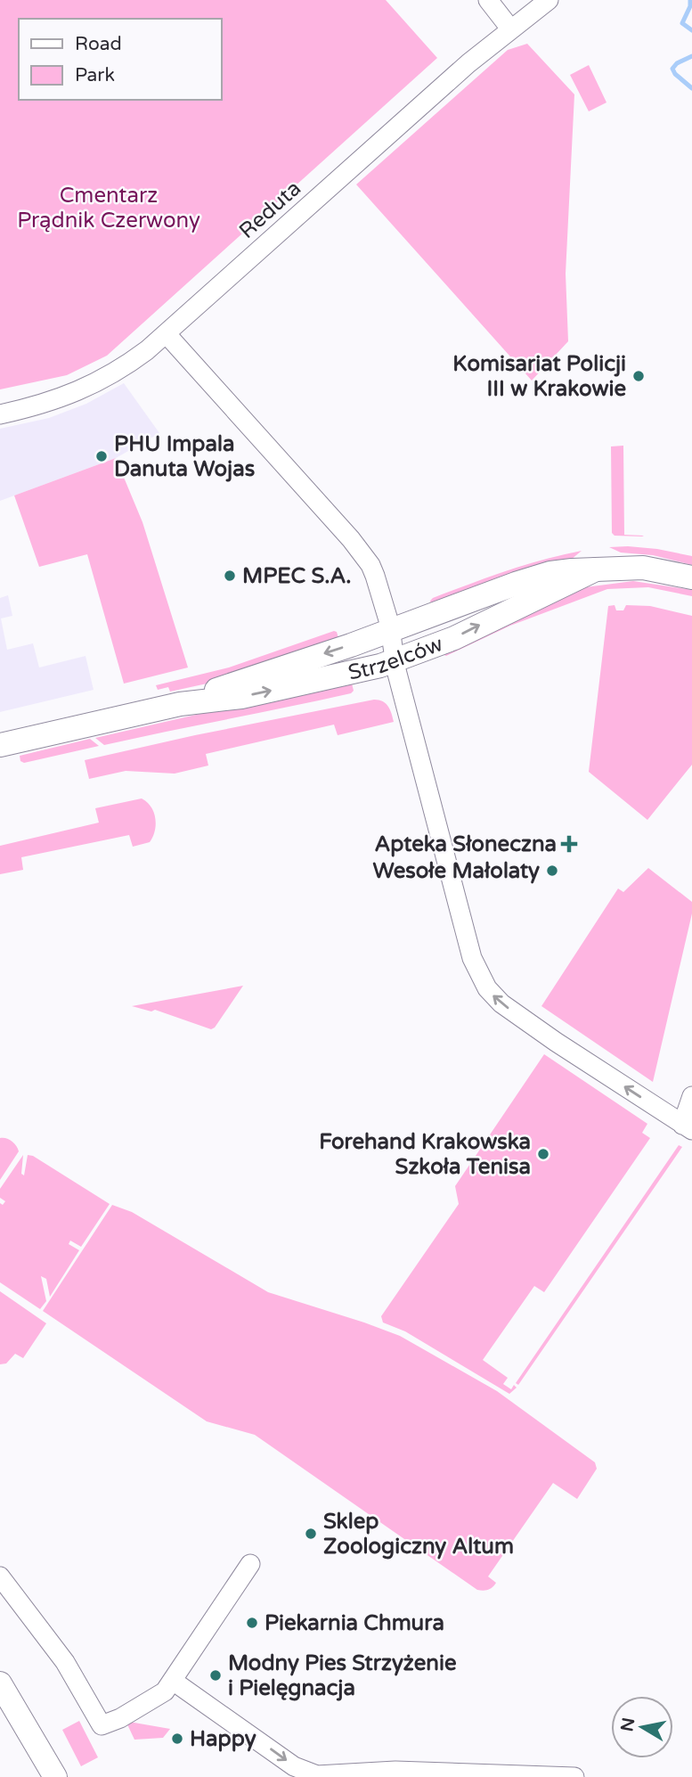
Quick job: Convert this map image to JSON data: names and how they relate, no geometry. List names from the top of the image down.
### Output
{
  "streets": {
    "street": ["Reduta", "Strzelców"]
  },
  "parks": ["Cmentarz Prądnik Czerwony"],
  "places": {
    "other": [
      "Komisariat Policji III w Krakowie",
      "PHU Impala Danuta Wojas",
      "MPEC S.A.",
      "Wesołe Małolaty",
      "Forehand Krakowska Szkoła Tenisa",
      "Sklep Zoologiczny Altum",
      "Piekarnia Chmura",
      "Modny Pies Strzyżenie i Pielęgnacja",
      "Happy"
    ],
    "health": ["Apteka Słoneczna"]
  },
  "legend": ["Road", "Park"],
  "north": "left"
}
